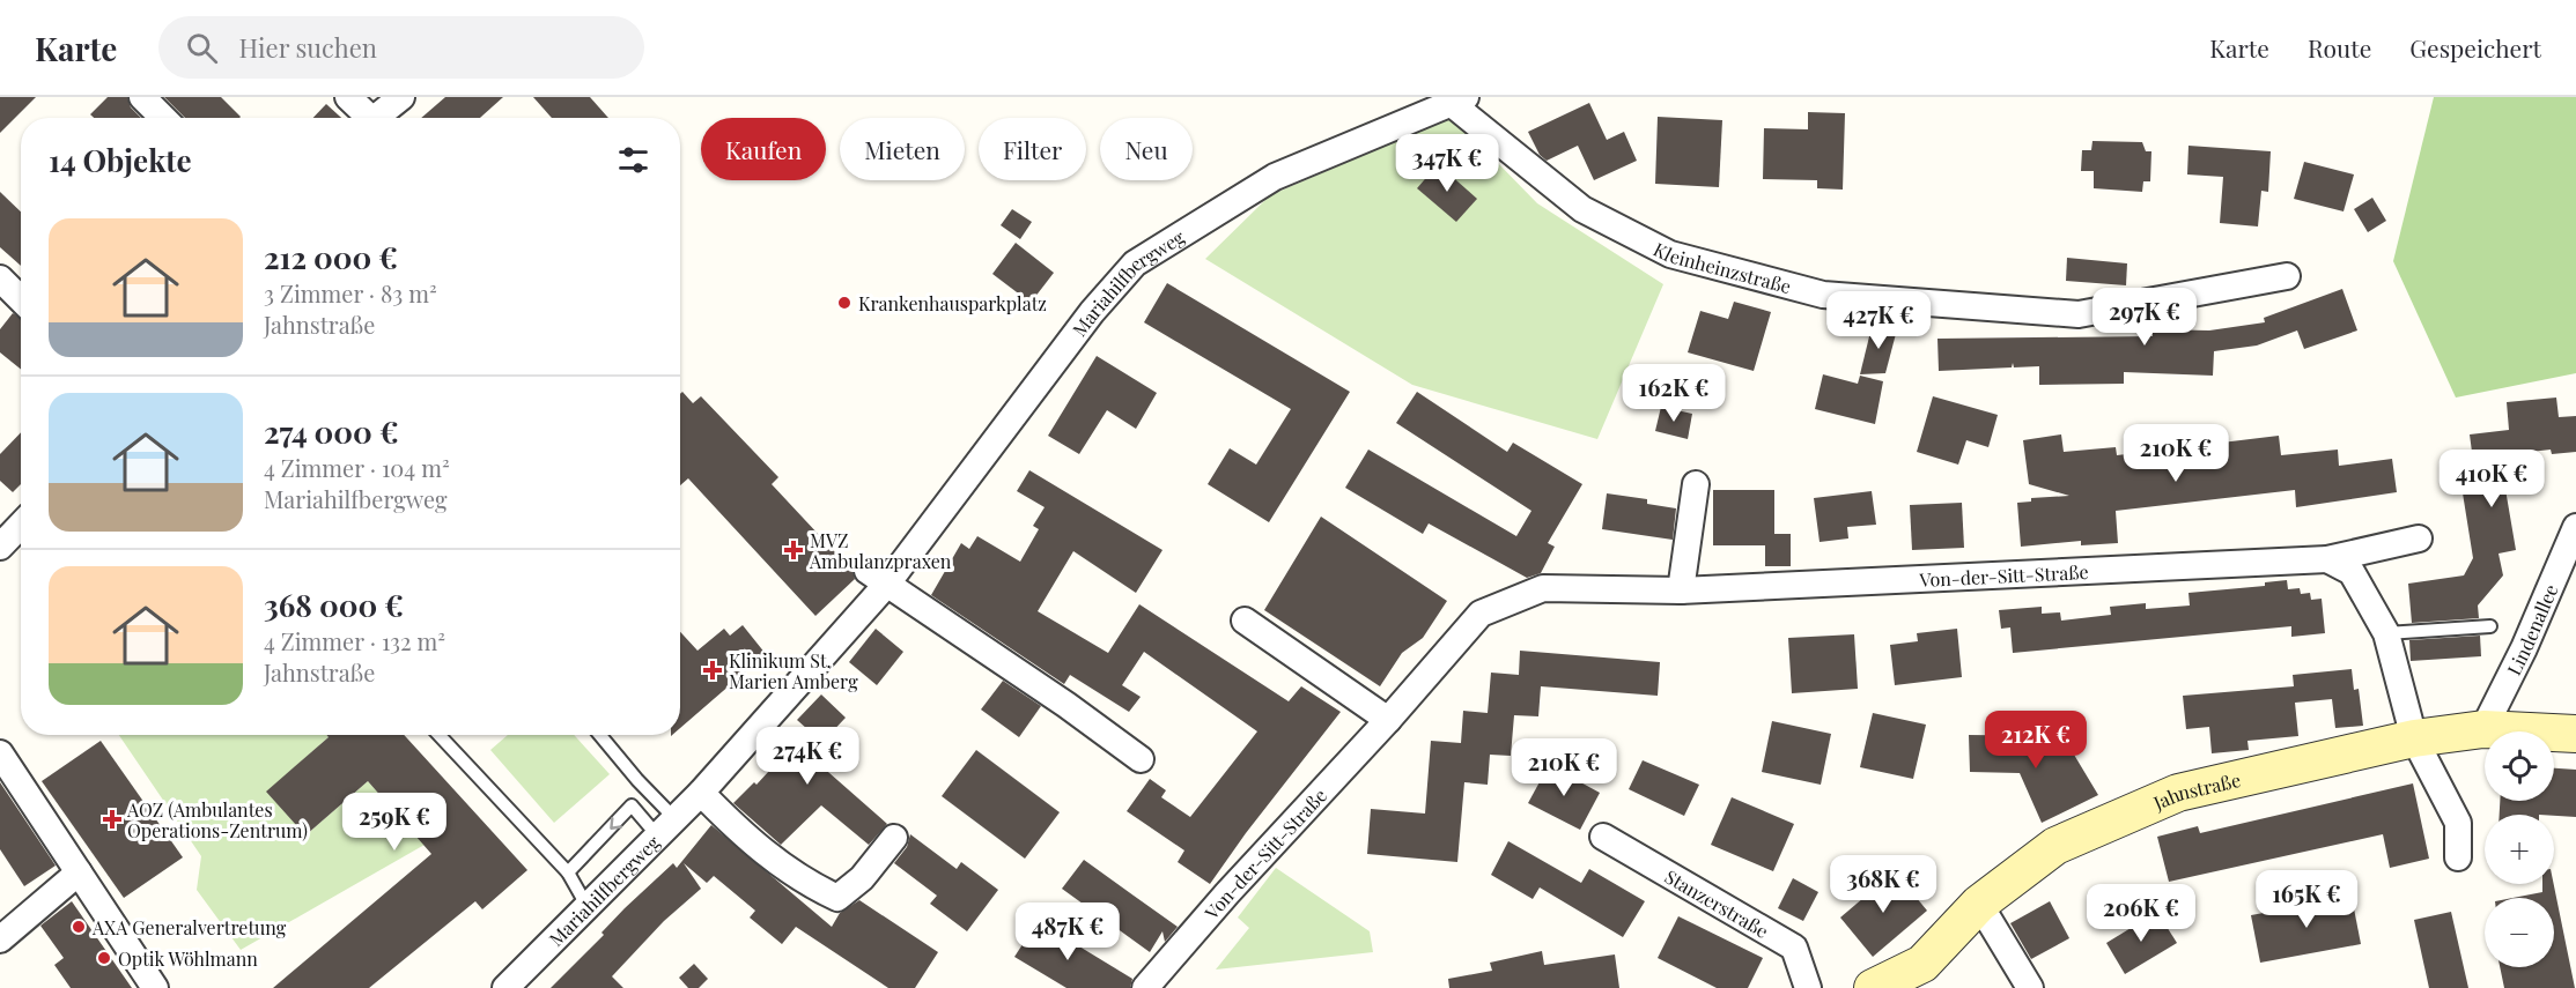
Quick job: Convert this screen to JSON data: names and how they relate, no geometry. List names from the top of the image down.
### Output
{
  "streets": {
    "street": [
      "Kleinheinzstraße",
      "Mariahilfbergweg",
      "Von-der-Sitt-Straße",
      "Lindenallee",
      "Jahnstraße",
      "Stanzerstraße"
    ]
  },
  "crossings": [
    ["Kleinheinzstraße", "Mariahilfbergweg"],
    ["Lindenallee", "Jahnstraße"]
  ],
  "places": {
    "other": ["Krankenhausparkplatz", "AXA Generalvertretung", "Optik Wöhlmann"],
    "health": ["MVZ Ambulanzpraxen", "Klinikum St. Marien Amberg", "AOZ (Ambulantes Operations-Zentrum)"]
  },
  "page": {
    "header": "Karte",
    "search": "Hier suchen",
    "nav": ["Karte", "Route", "Gespeichert"],
    "chip": [
      "Kaufen",
      "Mieten",
      "Filter",
      "Neu"
    ],
    "heading": "14 Objekte",
    "price": [
      "347K €",
      "297K €",
      "427K €",
      "162K €",
      "210K €",
      "410K €",
      "212K €",
      "274K €",
      "210K €",
      "259K €",
      "368K €",
      "165K €",
      "206K €",
      "487K €"
    ],
    "list": [
      {
        "name": "212 000 €",
        "note": "3 Zimmer · 83 m² · Jahnstraße"
      },
      {
        "name": "274 000 €",
        "note": "4 Zimmer · 104 m² · Mariahilfbergweg"
      },
      {
        "name": "368 000 €",
        "note": "4 Zimmer · 132 m² · Jahnstraße"
      }
    ],
    "map_buttons": ["+", "−"]
  }
}
